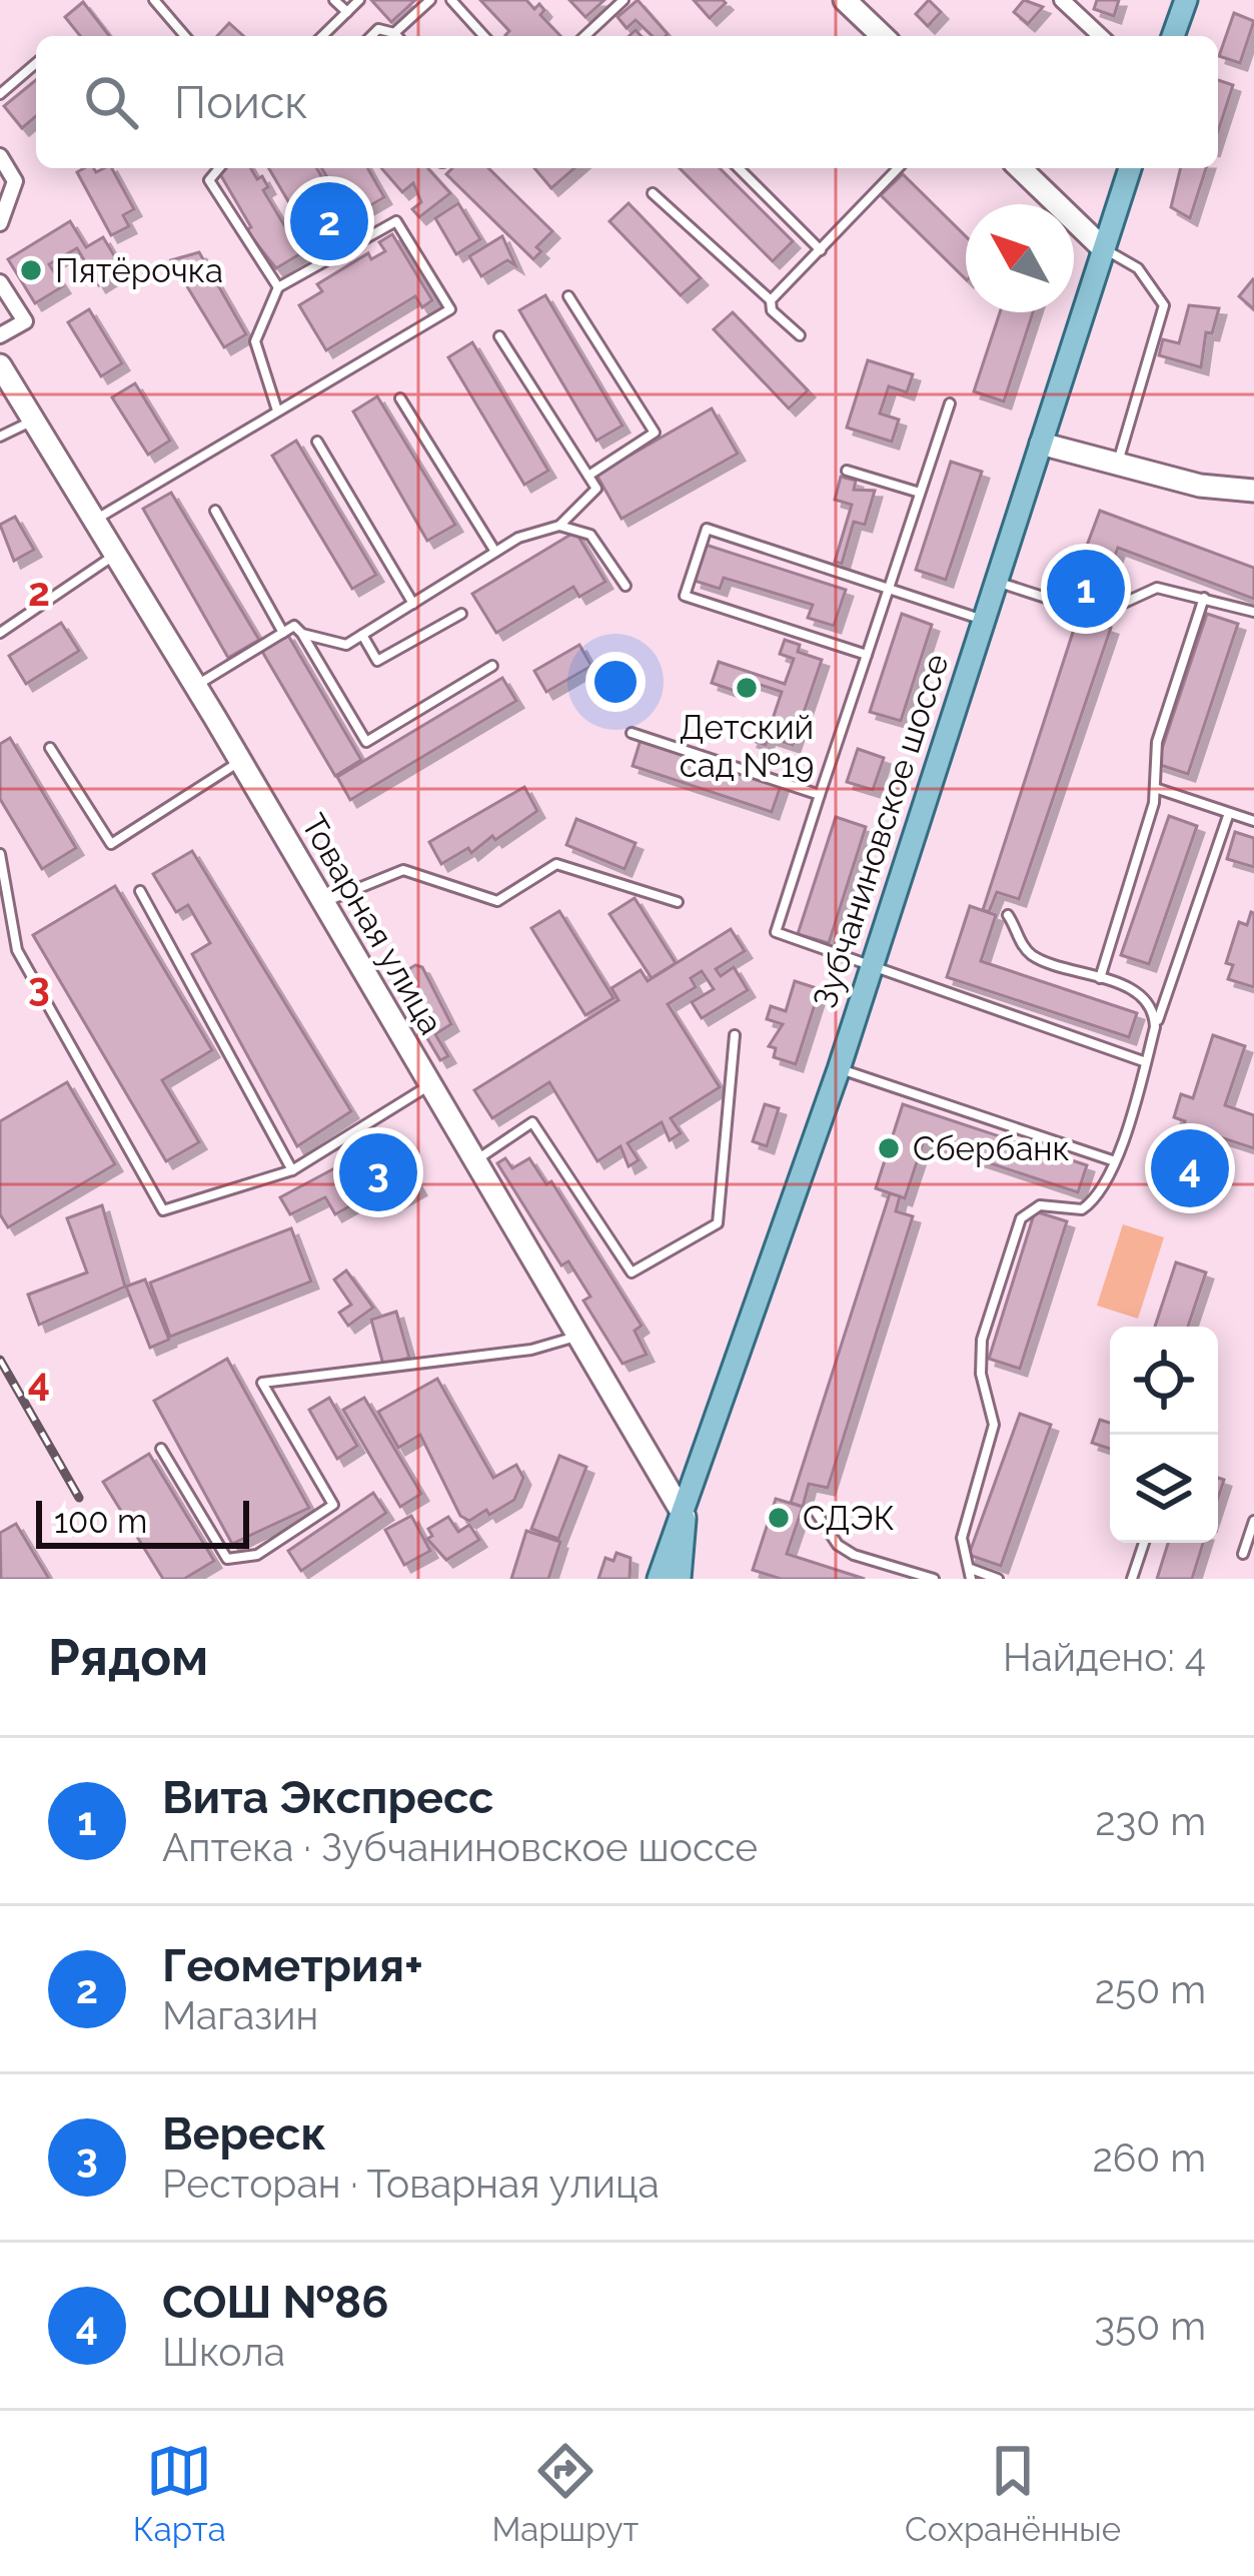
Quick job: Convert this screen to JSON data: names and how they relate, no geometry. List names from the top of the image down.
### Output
{
  "streets": {
    "main road": ["Зубчаниновское шоссе"],
    "street": ["Товарная улица"]
  },
  "crossings": [
    ["Зубчаниновское шоссе", "Товарная улица"]
  ],
  "places": [
    "Пятёрочка",
    "Детский сад №19",
    "Сбербанк",
    "СДЭК"
  ],
  "scale_bar": "100 m",
  "north": "top left",
  "page": {
    "search": "Поиск",
    "pins": [
      "2",
      "1",
      "4",
      "3"
    ],
    "scale": "100 m",
    "heading": ["Рядом", "Найдено: 4"],
    "list": [
      {
        "mark": "1",
        "name": "Вита Экспресс",
        "note": "Аптека · Зубчаниновское шоссе",
        "value": "230 m"
      },
      {
        "mark": "2",
        "name": "Геометрия+",
        "note": "Магазин",
        "value": "250 m"
      },
      {
        "mark": "3",
        "name": "Вереск",
        "note": "Ресторан · Товарная улица",
        "value": "260 m"
      },
      {
        "mark": "4",
        "name": "СОШ №86",
        "note": "Школа",
        "value": "350 m"
      }
    ],
    "nav": ["Карта", "Маршрут", "Сохранённые"]
  },
  "grid": {
    "rows": ["2", "3", "4"]
  }
}
